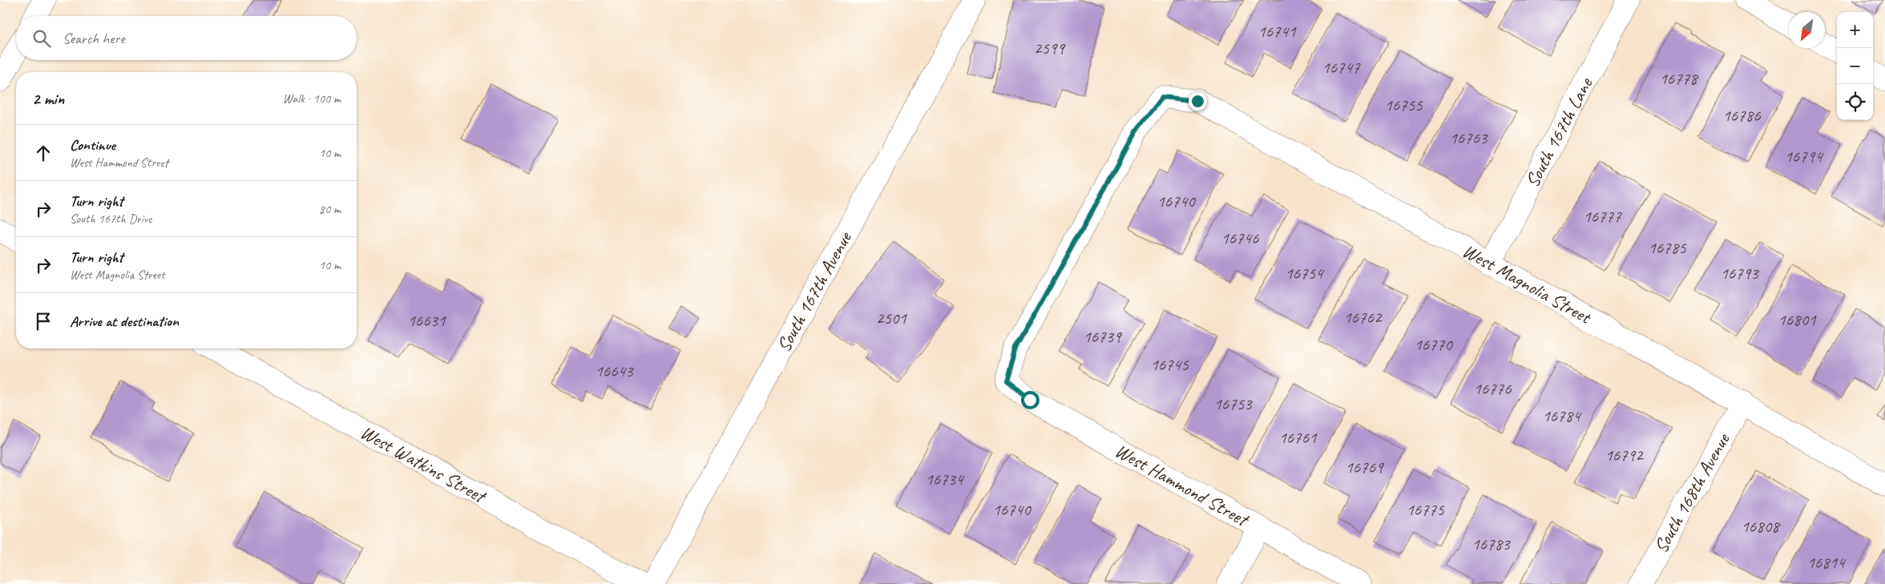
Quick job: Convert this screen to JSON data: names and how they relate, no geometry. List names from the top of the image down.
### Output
{
  "streets": {
    "street": [
      "South 167th Lane",
      "West Magnolia Street",
      "South 167th Avenue",
      "West Watkins Street",
      "West Hammond Street",
      "South 168th Avenue"
    ]
  },
  "crossings": [
    ["South 167th Lane", "West Magnolia Street"],
    ["West Magnolia Street", "West Hammond Street"],
    ["West Magnolia Street", "South 168th Avenue"]
  ],
  "house_numbers": [
    "16741",
    "2599",
    "16747",
    "16778",
    "16755",
    "16786",
    "16763",
    "16794",
    "16740",
    "16777",
    "16746",
    "16785",
    "16754",
    "16793",
    "16762",
    "2501",
    "16801",
    "16631",
    "16739",
    "16770",
    "16745",
    "16643",
    "16776",
    "16753",
    "16784",
    "16761",
    "16792",
    "16769",
    "16734",
    "16740",
    "16775",
    "16808",
    "16783",
    "16814"
  ],
  "north": "bottom left",
  "page": {
    "map_buttons": ["+", "−"],
    "search": "Search here",
    "heading": ["2 min", "Walk · 100 m"],
    "list": [
      ["Continue", "West Hammond Street", "10 m"],
      ["Turn right", "South 167th Drive", "80 m"],
      ["Turn right", "West Magnolia Street", "10 m"],
      "Arrive at destination"
    ]
  }
}
